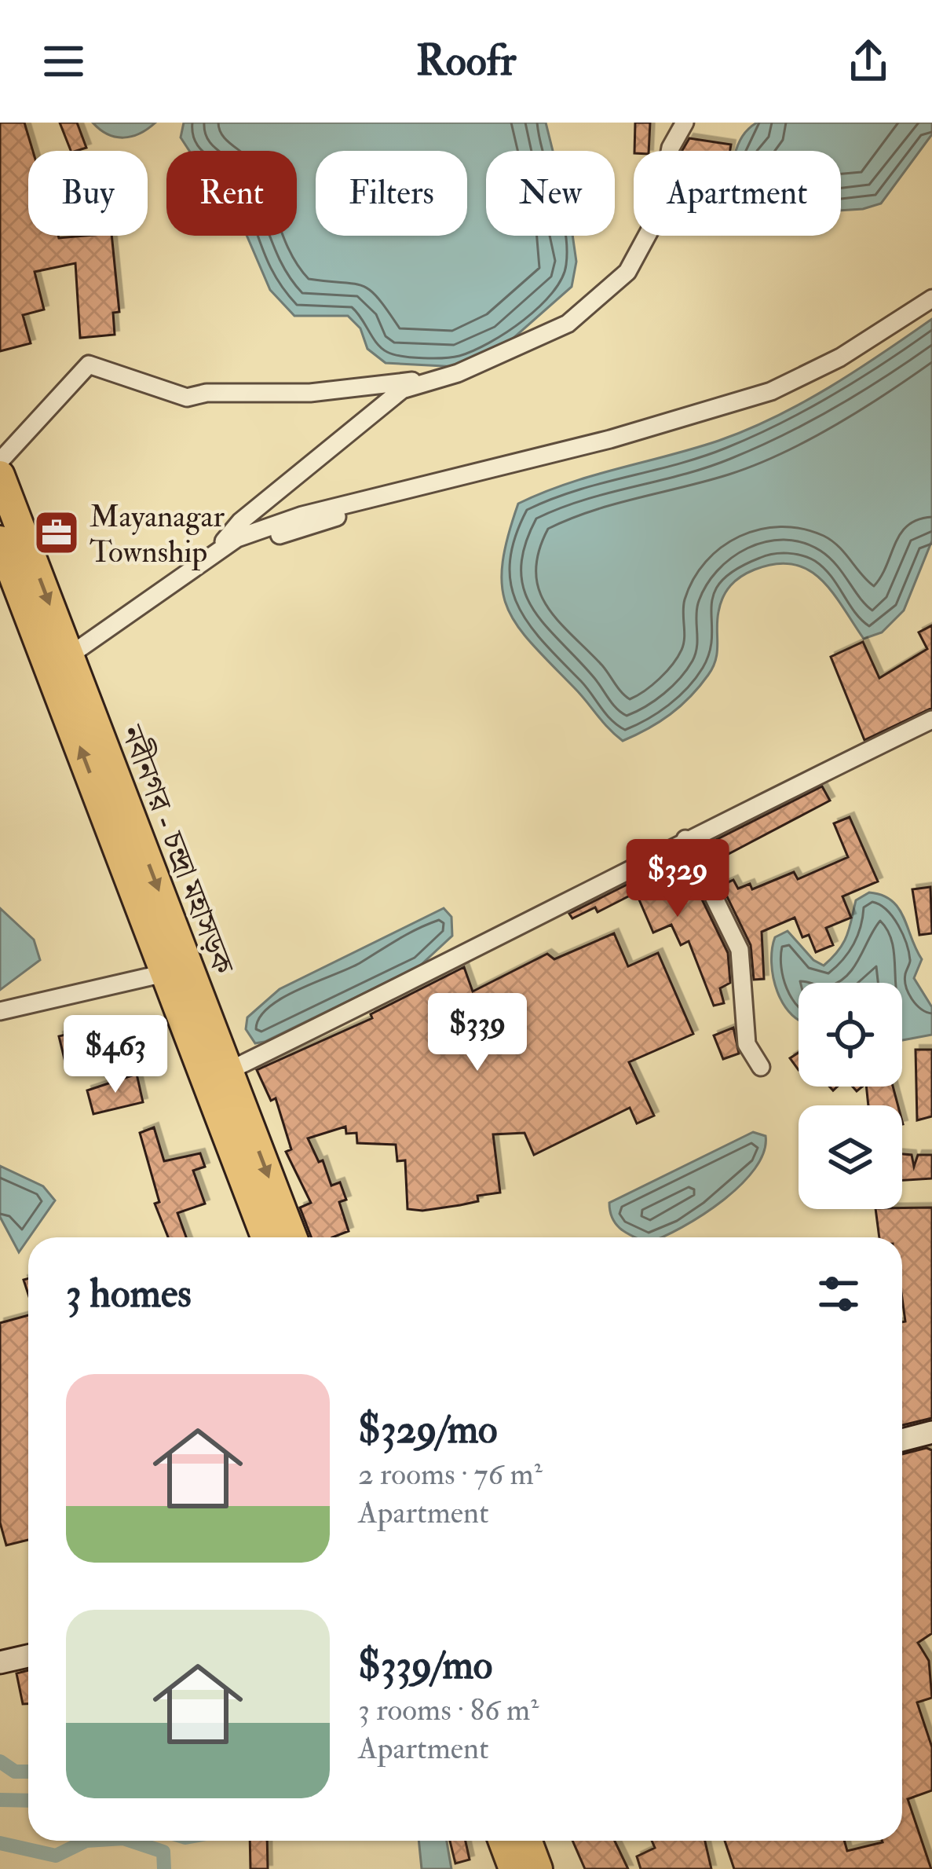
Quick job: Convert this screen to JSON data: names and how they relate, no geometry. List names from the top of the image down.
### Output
{
  "streets": {
    "highway": ["নবীনগর - চন্দ্রা মহাসড়ক"]
  },
  "places": {
    "office": ["Mayanagar Township"]
  },
  "page": {
    "header": "Roofr",
    "chip": [
      "Buy",
      "Rent",
      "Filters",
      "New",
      "Apartment"
    ],
    "price": ["$329", "$339", "$463"],
    "heading": "3 homes",
    "list": [
      {
        "name": "$329/mo",
        "note": "2 rooms · 76 m² · Apartment"
      },
      {
        "name": "$339/mo",
        "note": "3 rooms · 86 m² · Apartment"
      }
    ]
  }
}
